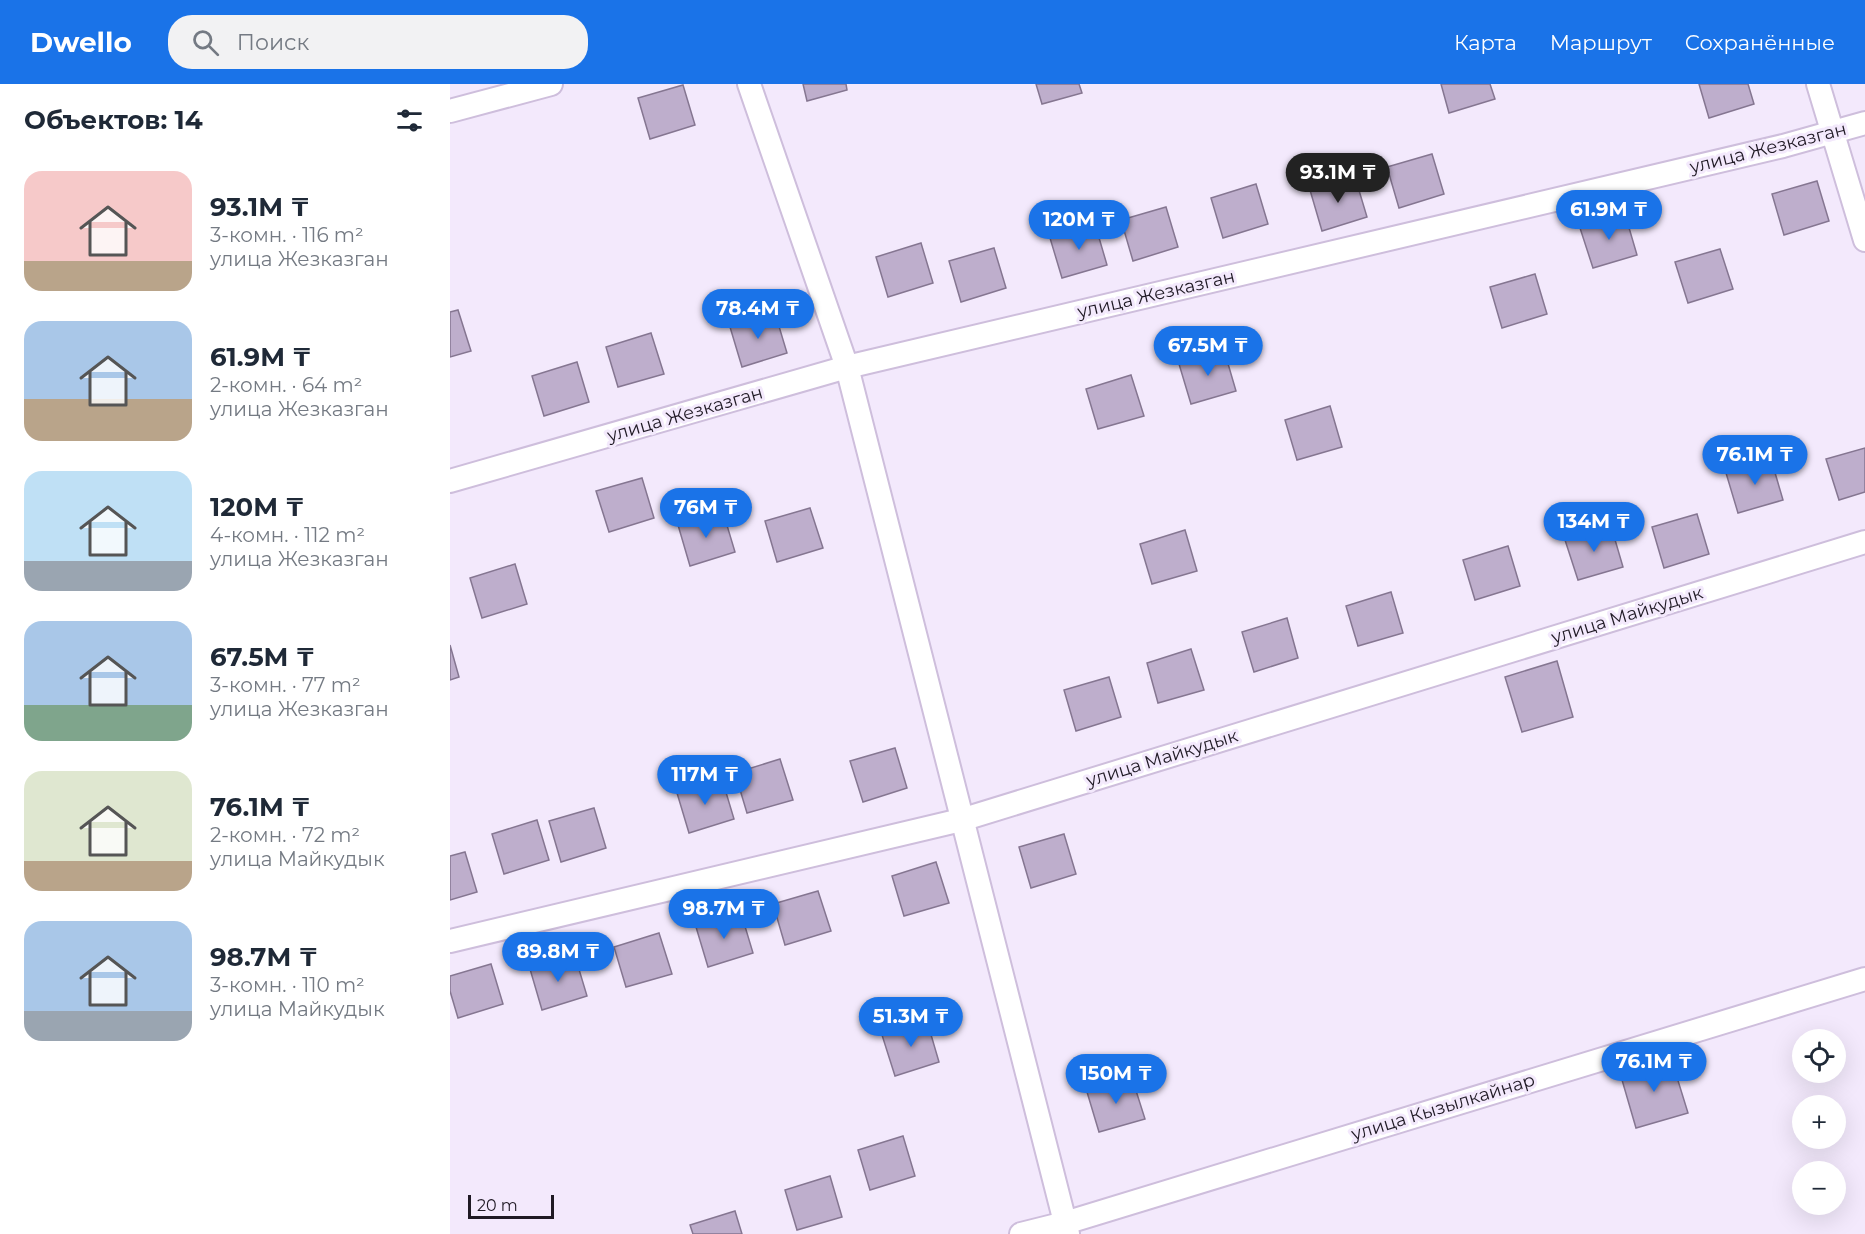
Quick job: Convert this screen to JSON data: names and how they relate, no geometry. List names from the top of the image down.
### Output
{
  "streets": {
    "street": ["улица Жезказган", "улица Майкудык", "улица Кызылкайнар"]
  },
  "scale_bar": "20 m",
  "page": {
    "header": "Dwello",
    "search": "Поиск",
    "nav": ["Карта", "Маршрут", "Сохранённые"],
    "heading": "Объектов: 14",
    "price": [
      "93.1M ₸",
      "61.9M ₸",
      "120M ₸",
      "78.4M ₸",
      "67.5M ₸",
      "76.1M ₸",
      "76M ₸",
      "134M ₸",
      "117M ₸",
      "98.7M ₸",
      "89.8M ₸",
      "51.3M ₸",
      "76.1M ₸",
      "150M ₸"
    ],
    "list": [
      {
        "name": "93.1M ₸",
        "note": "3-комн. · 116 m² · улица Жезказган"
      },
      {
        "name": "61.9M ₸",
        "note": "2-комн. · 64 m² · улица Жезказган"
      },
      {
        "name": "120M ₸",
        "note": "4-комн. · 112 m² · улица Жезказган"
      },
      {
        "name": "67.5M ₸",
        "note": "3-комн. · 77 m² · улица Жезказган"
      },
      {
        "name": "76.1M ₸",
        "note": "2-комн. · 72 m² · улица Майкудык"
      },
      {
        "name": "98.7M ₸",
        "note": "3-комн. · 110 m² · улица Майкудык"
      }
    ],
    "map_buttons": ["+", "−"],
    "scale": "20 m"
  }
}
